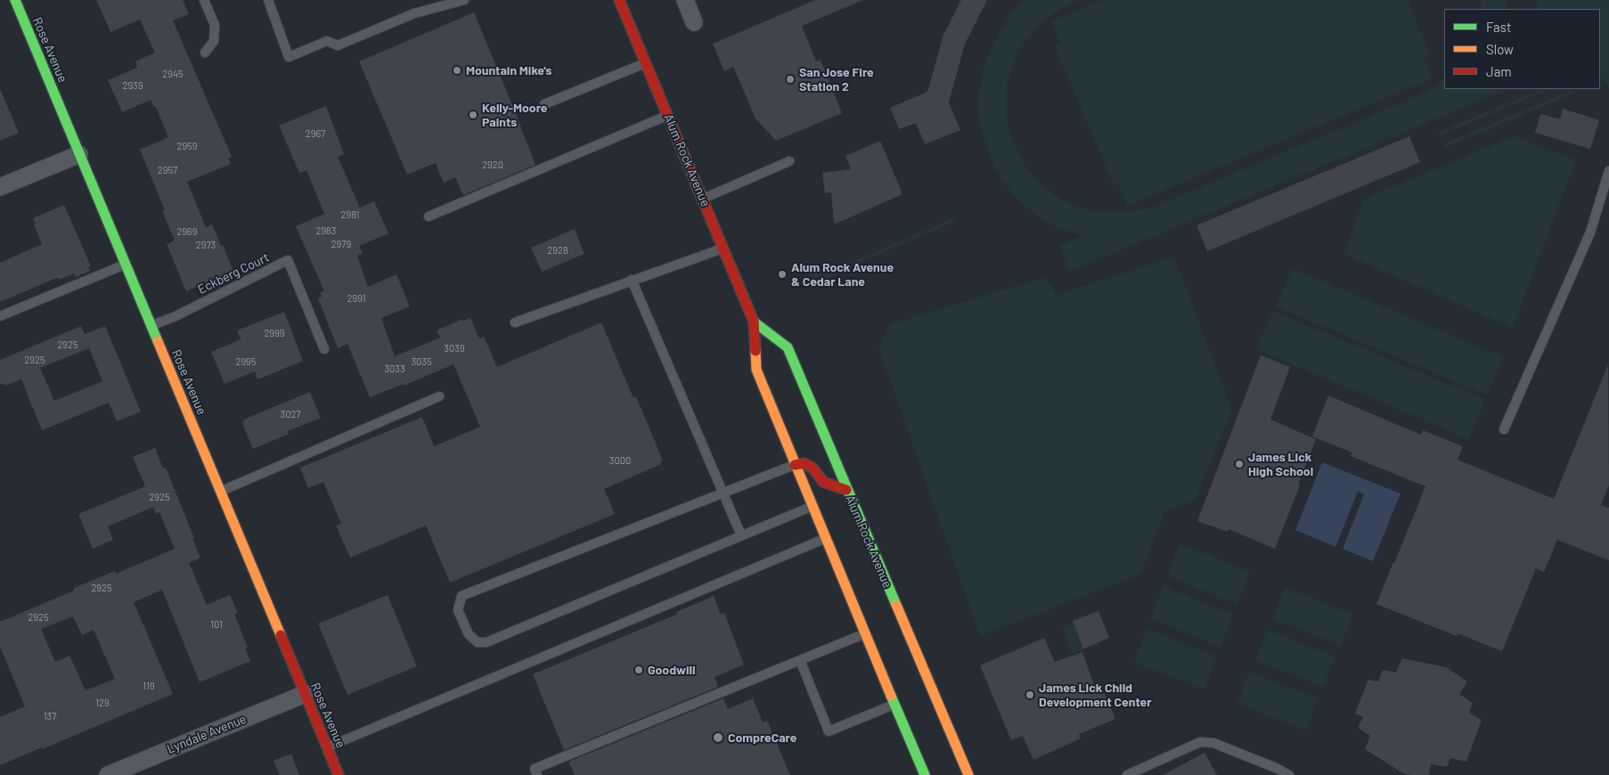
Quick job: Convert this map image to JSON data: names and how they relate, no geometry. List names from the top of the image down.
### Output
{
  "streets": {
    "main road": ["Rose Avenue", "Alum Rock Avenue"],
    "street": ["Lyndale Avenue"],
    "lane": ["Eckberg Court"]
  },
  "crossings": [
    ["Rose Avenue", "Eckberg Court"],
    ["Rose Avenue", "Lyndale Avenue"]
  ],
  "places": [
    "Mountain Mike's",
    "San Jose Fire Station 2",
    "Kelly-Moore Paints",
    "Alum Rock Avenue & Cedar Lane",
    "James Lick High School",
    "Goodwill",
    "James Lick Child Development Center",
    "CompreCare"
  ],
  "house_numbers": [
    "2945",
    "2939",
    "2967",
    "2959",
    "2920",
    "2957",
    "2981",
    "2983",
    "2969",
    "2979",
    "2973",
    "2928",
    "2991",
    "2999",
    "2925",
    "3039",
    "2925",
    "2995",
    "3035",
    "3033",
    "3027",
    "3000",
    "2925",
    "2925",
    "2925",
    "101",
    "119",
    "129",
    "137"
  ],
  "legend": ["Fast", "Slow", "Jam"]
}
